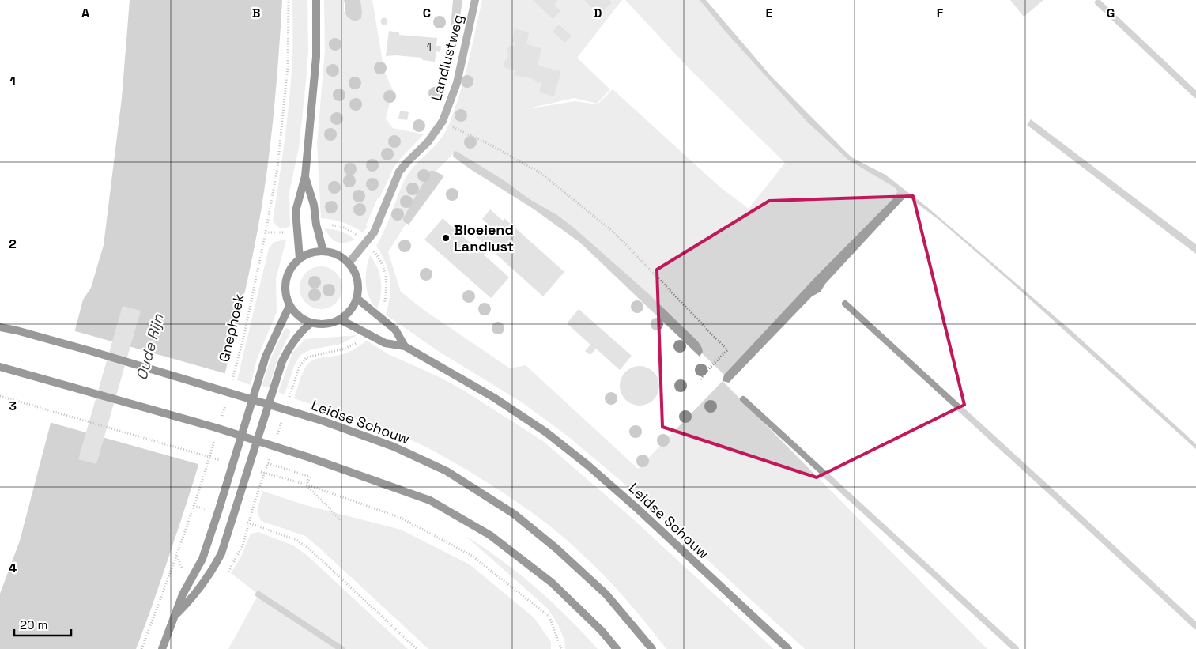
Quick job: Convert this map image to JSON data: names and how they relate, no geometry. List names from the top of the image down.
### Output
{
  "streets": {
    "street": ["Landlustweg", "Leidse Schouw"],
    "path": ["Gnephoek"]
  },
  "water": ["Oude Rijn"],
  "places": ["Bloeiend Landlust"],
  "house_numbers": ["1"],
  "scale_bar": "20 m",
  "grid": {
    "columns": [
      "A",
      "B",
      "C",
      "D",
      "E",
      "F",
      "G"
    ],
    "rows": [
      "1",
      "2",
      "3",
      "4"
    ]
  }
}
